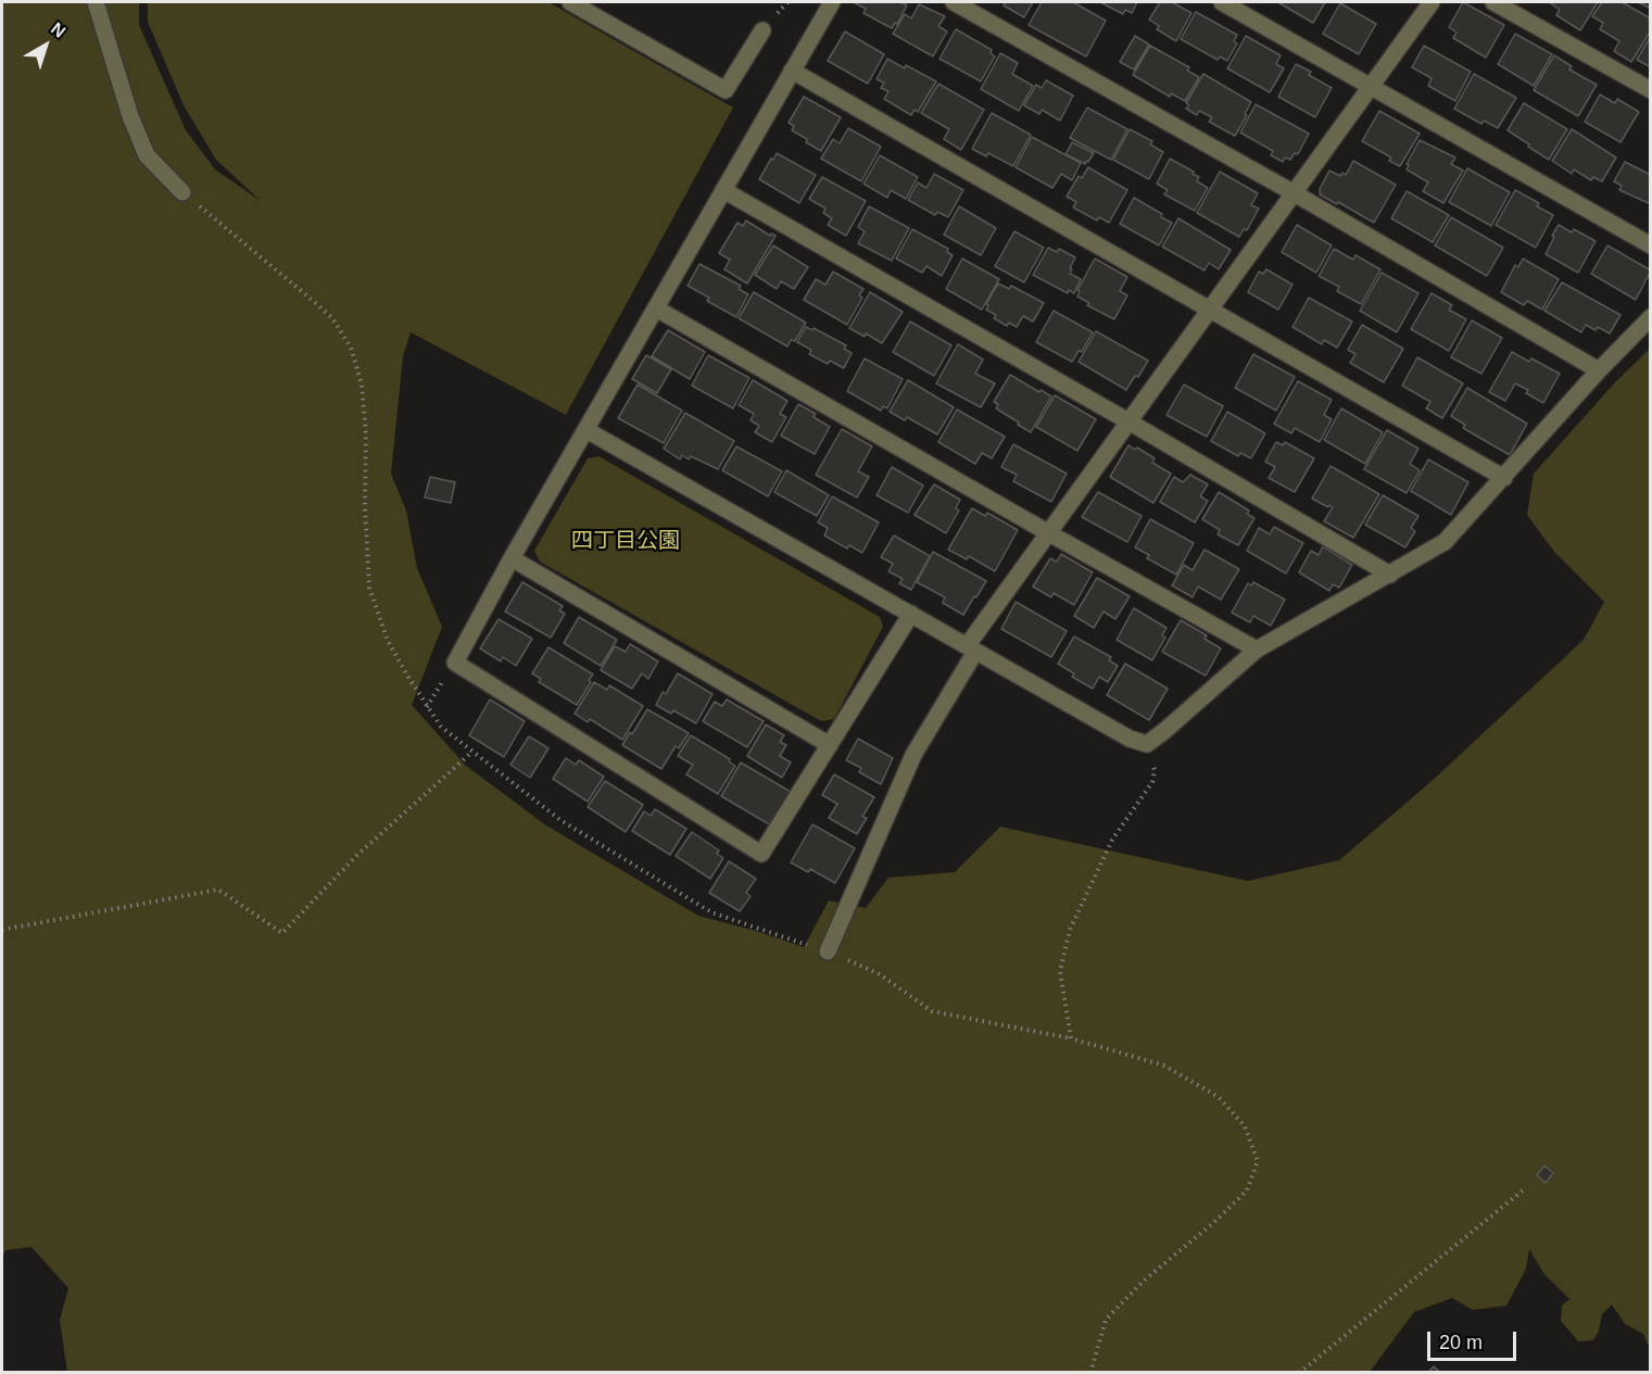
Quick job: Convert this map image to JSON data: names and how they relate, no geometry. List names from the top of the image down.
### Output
{
  "parks": ["四丁目公園"],
  "scale_bar": "20 m",
  "north": "top right"
}
